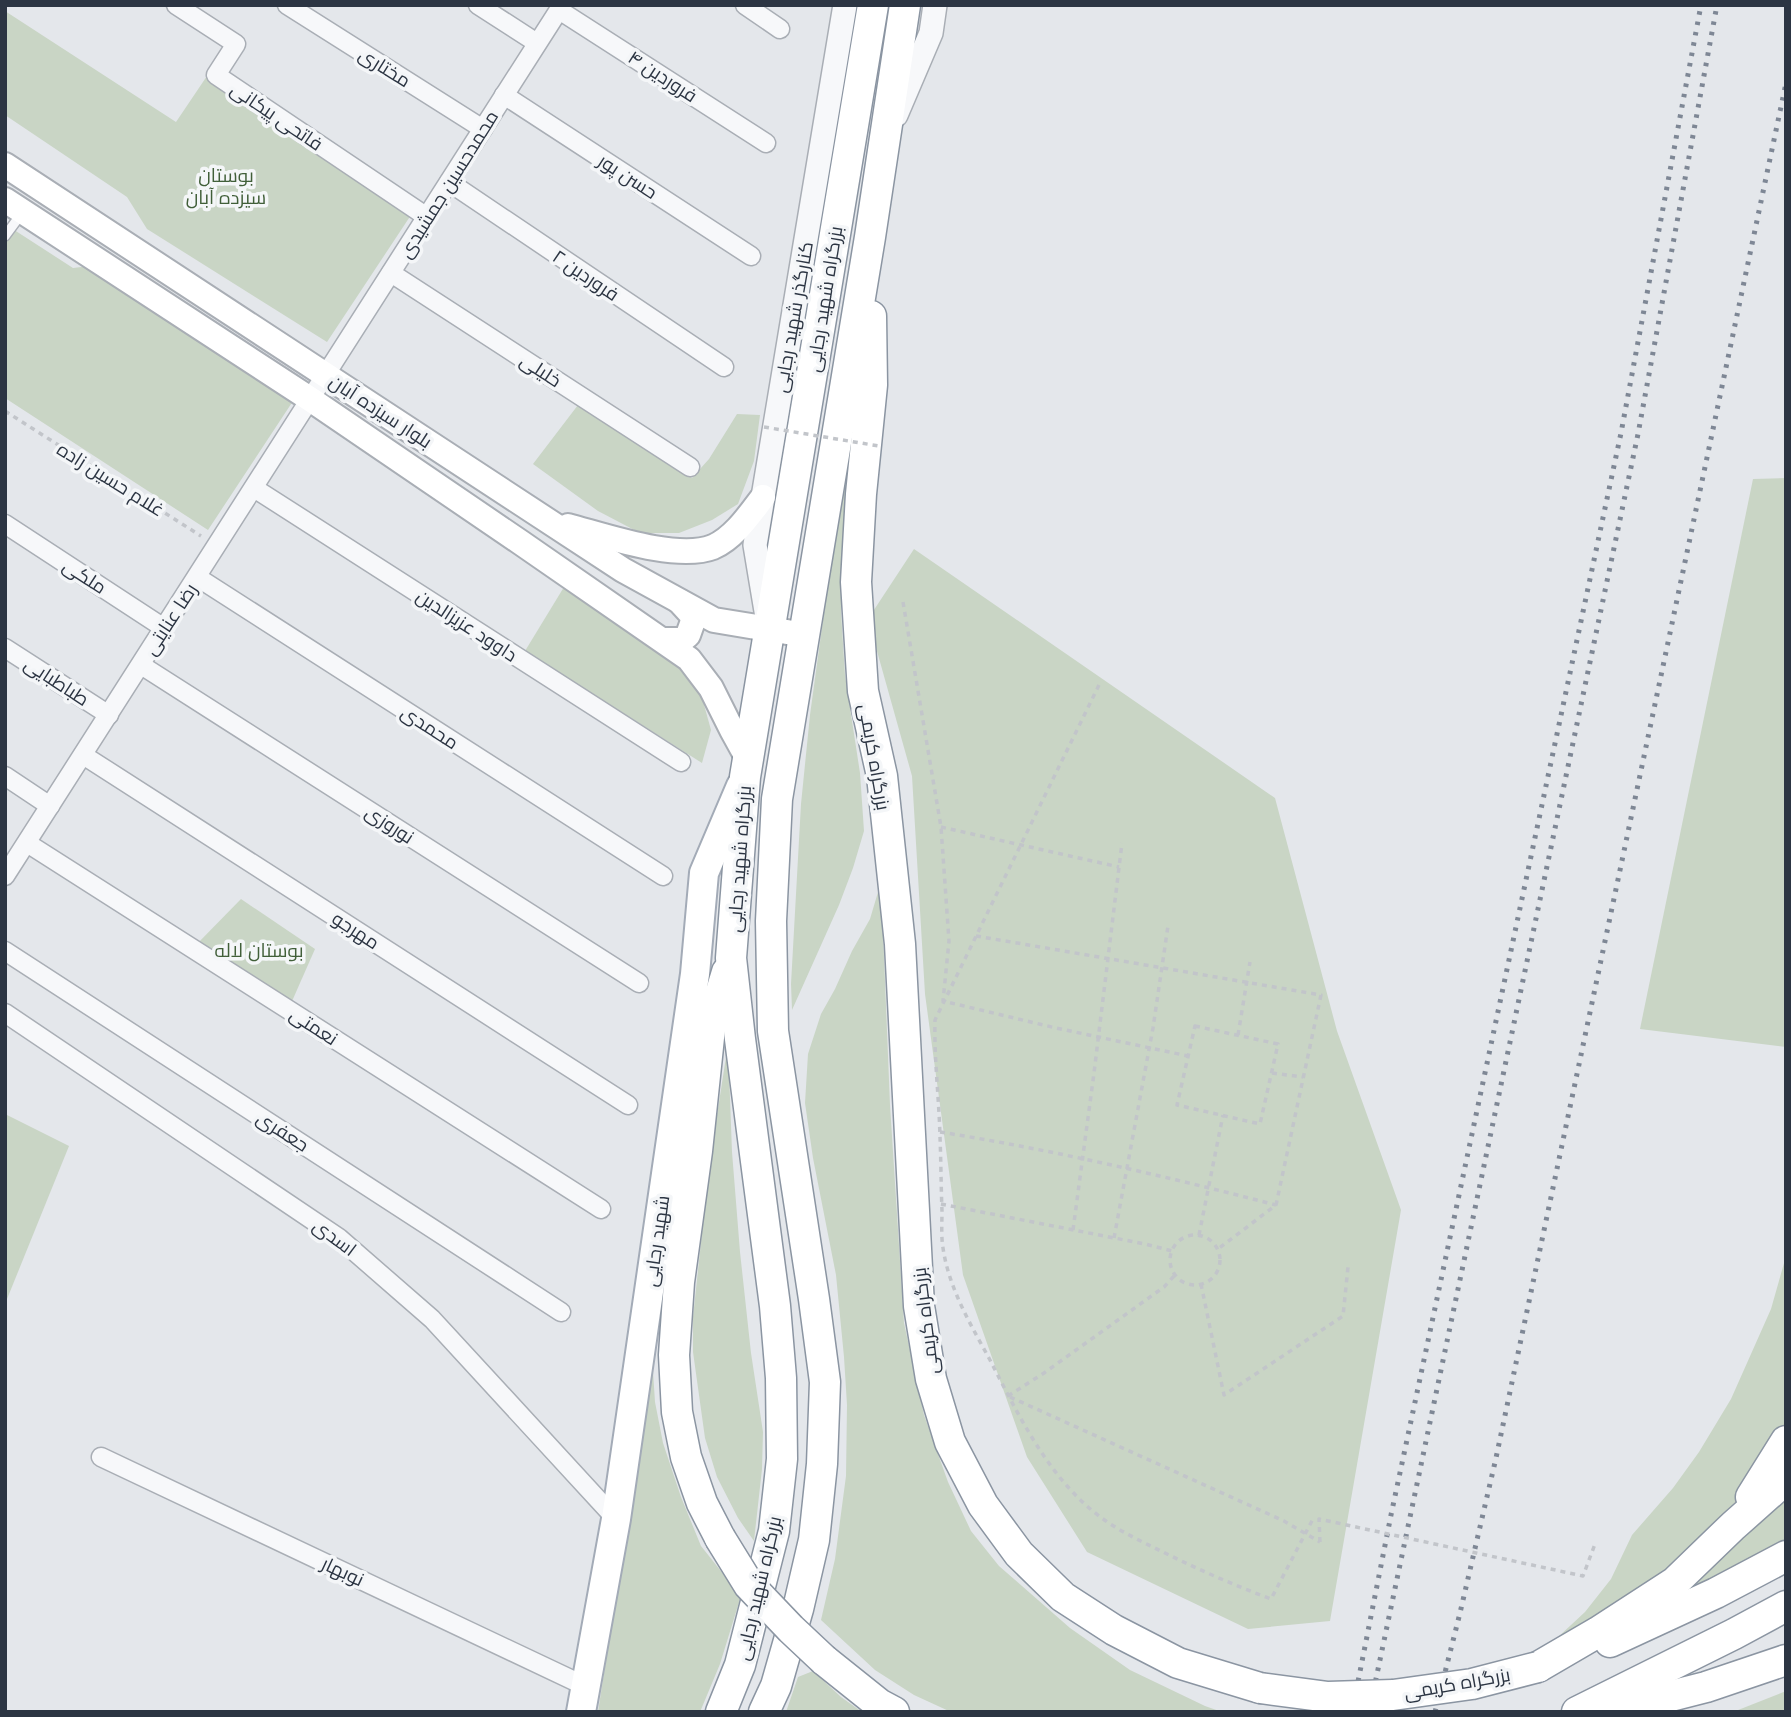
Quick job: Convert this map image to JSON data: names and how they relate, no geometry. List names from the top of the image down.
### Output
{
  "streets": {
    "highway": ["بزرگراه شهید رجایی", "بزرگراه کریمی"],
    "main road": ["بلوار سیزده آبان", "شهید رجایی"],
    "street": [
      "مختاری",
      "فروردین ۴",
      "فاتحی پیکانی",
      "حسن پور",
      "محمدحسین جمشیدی",
      "فروردین ۲",
      "کنارگذر شهید رجایی",
      "خلیلی",
      "ملکی",
      "رضا عنایتی",
      "داوود عزیزالدین",
      "طباطبایی",
      "محمدی",
      "نوروزی",
      "مهرجو",
      "نعمتی",
      "جعفری",
      "اسدی",
      "نوبهار"
    ],
    "path": ["غلام حسین زاده"]
  },
  "crossings": [
    ["مختاری", "محمدحسین جمشیدی"],
    ["فروردین ۴", "محمدحسین جمشیدی"],
    ["فاتحی پیکانی", "محمدحسین جمشیدی"],
    ["حسن پور", "محمدحسین جمشیدی"],
    ["محمدحسین جمشیدی", "فروردین ۲"],
    ["محمدحسین جمشیدی", "خلیلی"],
    ["محمدحسین جمشیدی", "بلوار سیزده آبان"],
    ["محمدحسین جمشیدی", "رضا عنایتی"],
    ["بزرگراه شهید رجایی", "کنارگذر شهید رجایی"],
    ["بزرگراه شهید رجایی", "بلوار سیزده آبان"],
    ["بزرگراه شهید رجایی", "بزرگراه کریمی"],
    ["بزرگراه شهید رجایی", "شهید رجایی"],
    ["کنارگذر شهید رجایی", "بلوار سیزده آبان"],
    ["بلوار سیزده آبان", "رضا عنایتی"],
    ["بلوار سیزده آبان", "شهید رجایی"],
    ["غلام حسین زاده", "رضا عنایتی"],
    ["ملکی", "رضا عنایتی"],
    ["رضا عنایتی", "داوود عزیزالدین"],
    ["رضا عنایتی", "طباطبایی"],
    ["رضا عنایتی", "محمدی"],
    ["رضا عنایتی", "نوروزی"],
    ["رضا عنایتی", "مهرجو"],
    ["رضا عنایتی", "نعمتی"],
    ["اسدی", "شهید رجایی"],
    ["شهید رجایی", "نوبهار"]
  ],
  "parks": ["بوستان سیزده آبان", "بوستان لاله"]
}
